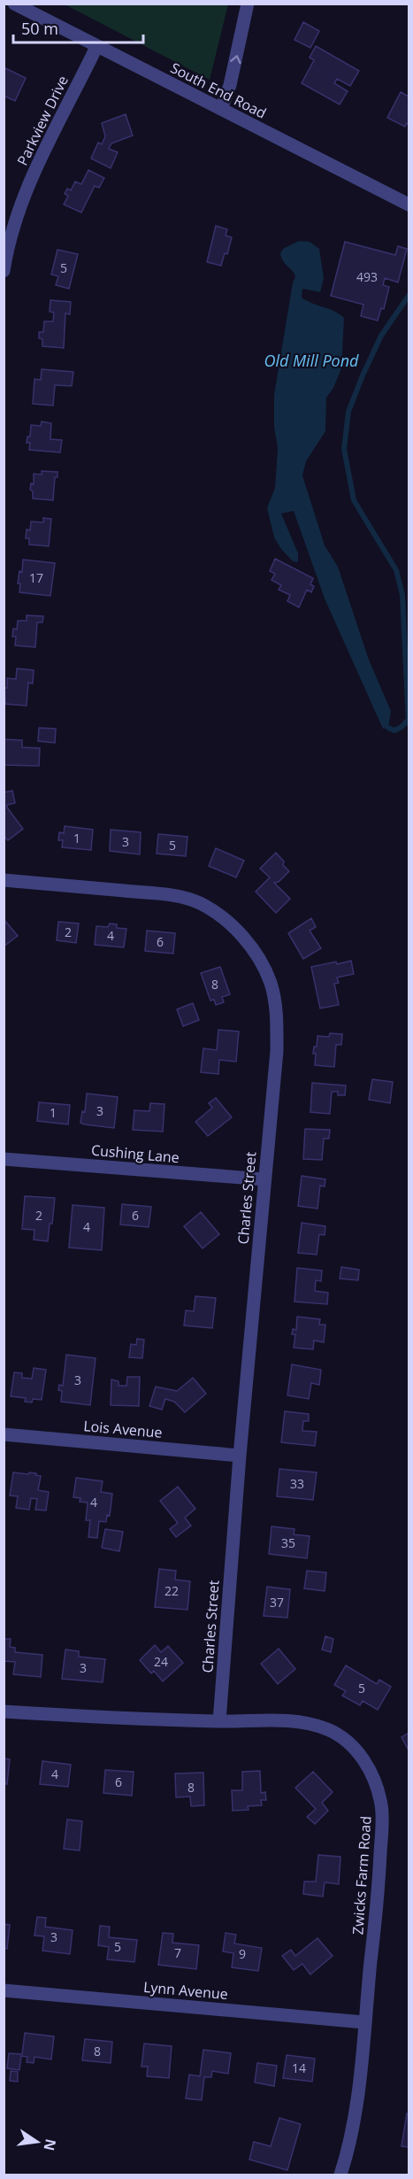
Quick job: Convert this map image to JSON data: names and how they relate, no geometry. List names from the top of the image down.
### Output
{
  "streets": {
    "street": [
      "South End Road",
      "Parkview Drive",
      "Cushing Lane",
      "Charles Street",
      "Lois Avenue",
      "Zwicks Farm Road",
      "Lynn Avenue"
    ]
  },
  "crossings": [
    ["South End Road", "Parkview Drive"],
    ["Cushing Lane", "Charles Street"],
    ["Charles Street", "Lois Avenue"],
    ["Charles Street", "Zwicks Farm Road"],
    ["Zwicks Farm Road", "Lynn Avenue"]
  ],
  "water": ["Old Mill Pond"],
  "house_numbers": [
    "5",
    "493",
    "17",
    "1",
    "3",
    "5",
    "2",
    "4",
    "6",
    "8",
    "3",
    "1",
    "2",
    "6",
    "4",
    "3",
    "33",
    "4",
    "35",
    "22",
    "37",
    "24",
    "3",
    "5",
    "4",
    "6",
    "8",
    "3",
    "5",
    "7",
    "9",
    "8",
    "14"
  ],
  "scale_bar": "50 m",
  "north": "right"
}
